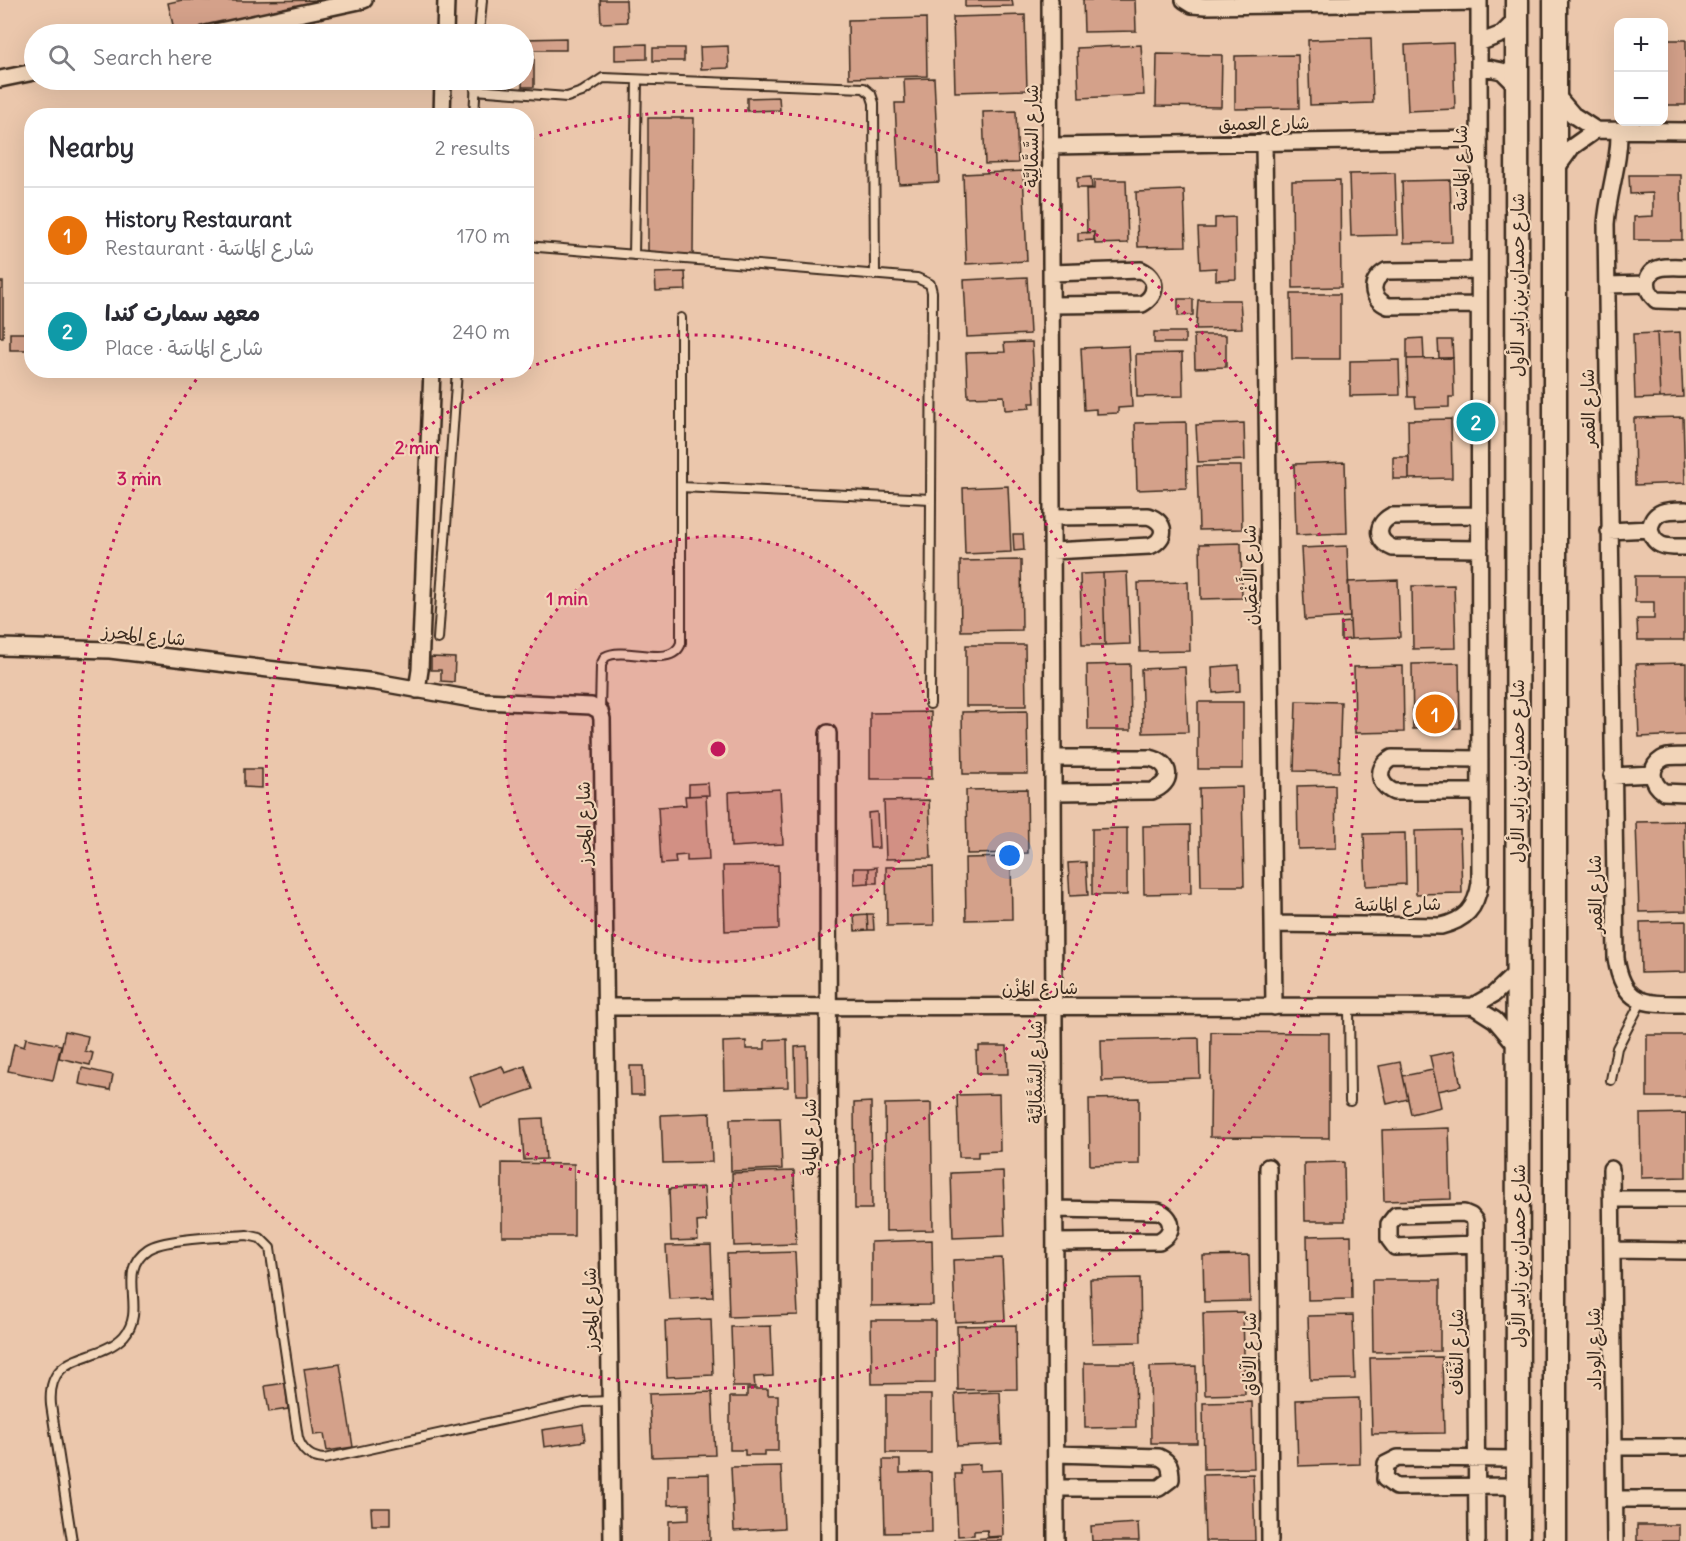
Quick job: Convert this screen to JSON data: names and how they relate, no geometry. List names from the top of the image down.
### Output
{
  "streets": {
    "main road": ["شارع حمدان بن زايد الأول"],
    "street": [
      "شارع العميق",
      "شارع السَّمَّالِيَّة",
      "شارع المَاسَة",
      "شارع القمر",
      "شارع الأَغْصَان",
      "شارع المحرز",
      "شارع المُزْن",
      "شارع الماية",
      "شارع الوداد",
      "شارع النِّفَاف",
      "شارع الآفاق"
    ]
  },
  "crossings": [
    ["شارع العميق", "شارع السَّمَّالِيَّة"],
    ["شارع العميق", "شارع المَاسَة"],
    ["شارع العميق", "شارع الأَغْصَان"],
    ["شارع السَّمَّالِيَّة", "شارع المُزْن"],
    ["شارع المَاسَة", "شارع الأَغْصَان"],
    ["شارع الأَغْصَان", "شارع المُزْن"],
    ["شارع المحرز", "شارع المُزْن"],
    ["شارع المُزْن", "شارع الماية"]
  ],
  "page": {
    "map_buttons": ["+", "−"],
    "search": "Search here",
    "heading": ["Nearby", "2 results"],
    "list": [
      {
        "mark": "1",
        "name": "History Restaurant",
        "note": "Restaurant · شارع المَاسَة",
        "value": "170 m"
      },
      {
        "mark": "2",
        "name": "معهد سمارت كندا",
        "note": "Place · شارع المَاسَة",
        "value": "240 m"
      }
    ],
    "pins": ["2", "1"]
  },
  "rings": ["2 min", "3 min", "1 min"]
}
